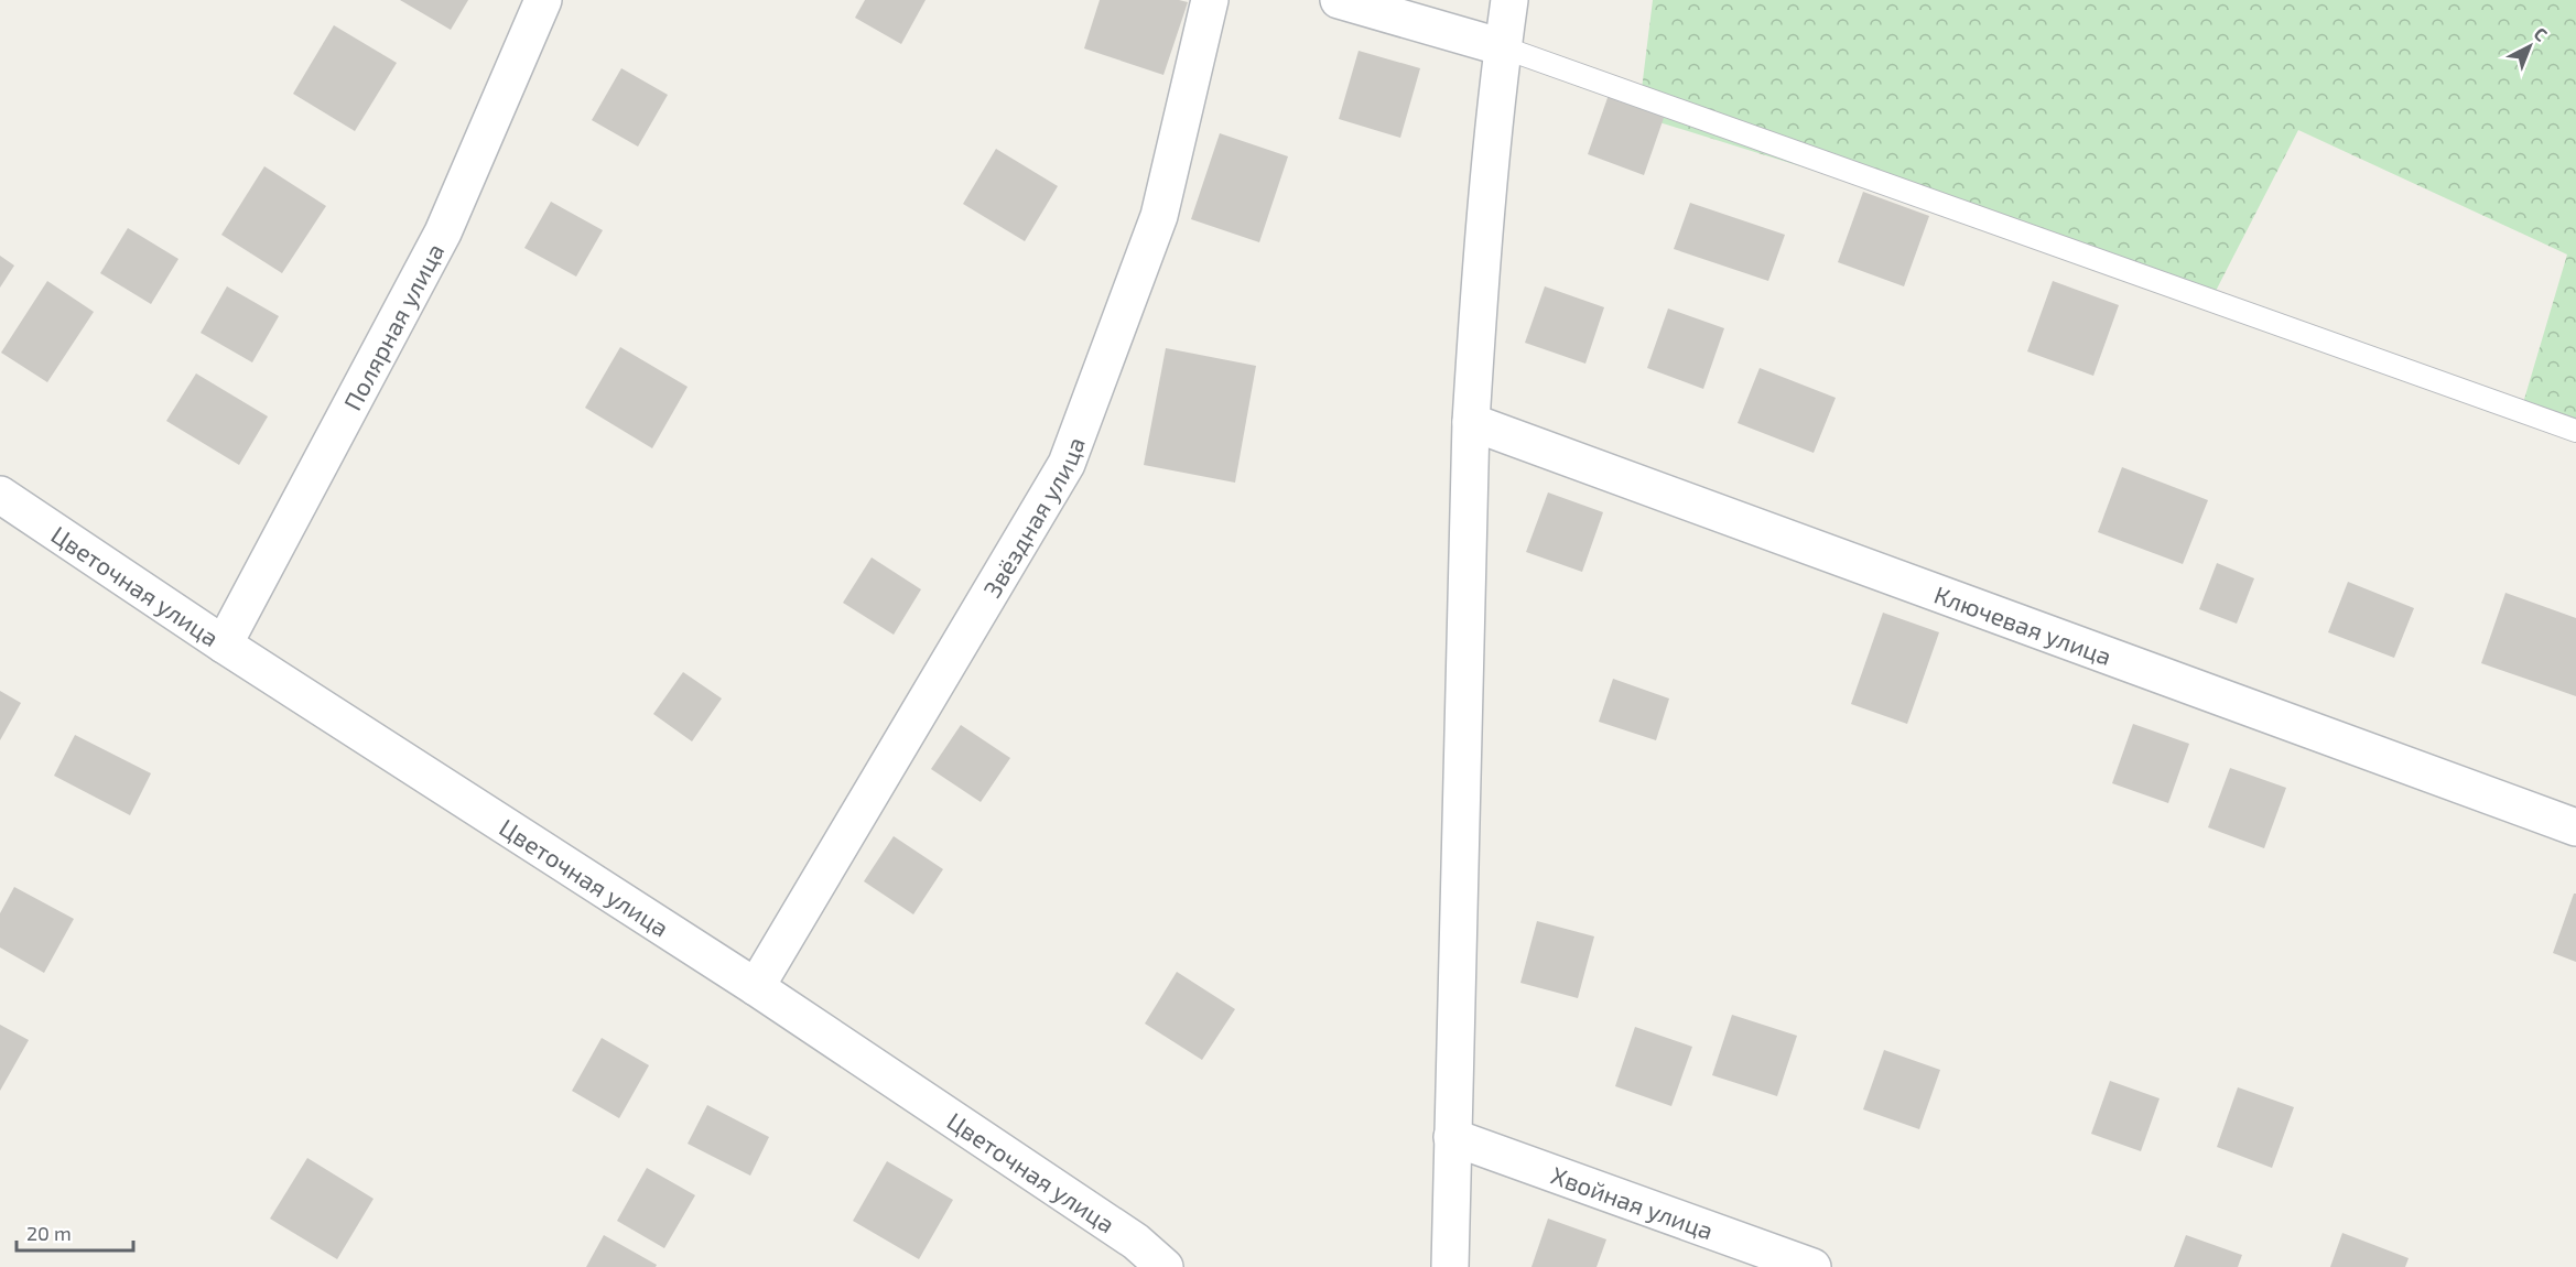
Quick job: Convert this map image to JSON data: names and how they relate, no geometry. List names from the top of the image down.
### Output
{
  "streets": {
    "street": [
      "Полярная улица",
      "Звёздная улица",
      "Цветочная улица",
      "Ключевая улица",
      "Хвойная улица"
    ]
  },
  "crossings": [
    ["Полярная улица", "Цветочная улица"],
    ["Звёздная улица", "Цветочная улица"]
  ],
  "scale_bar": "20 m",
  "north": "top right"
}
